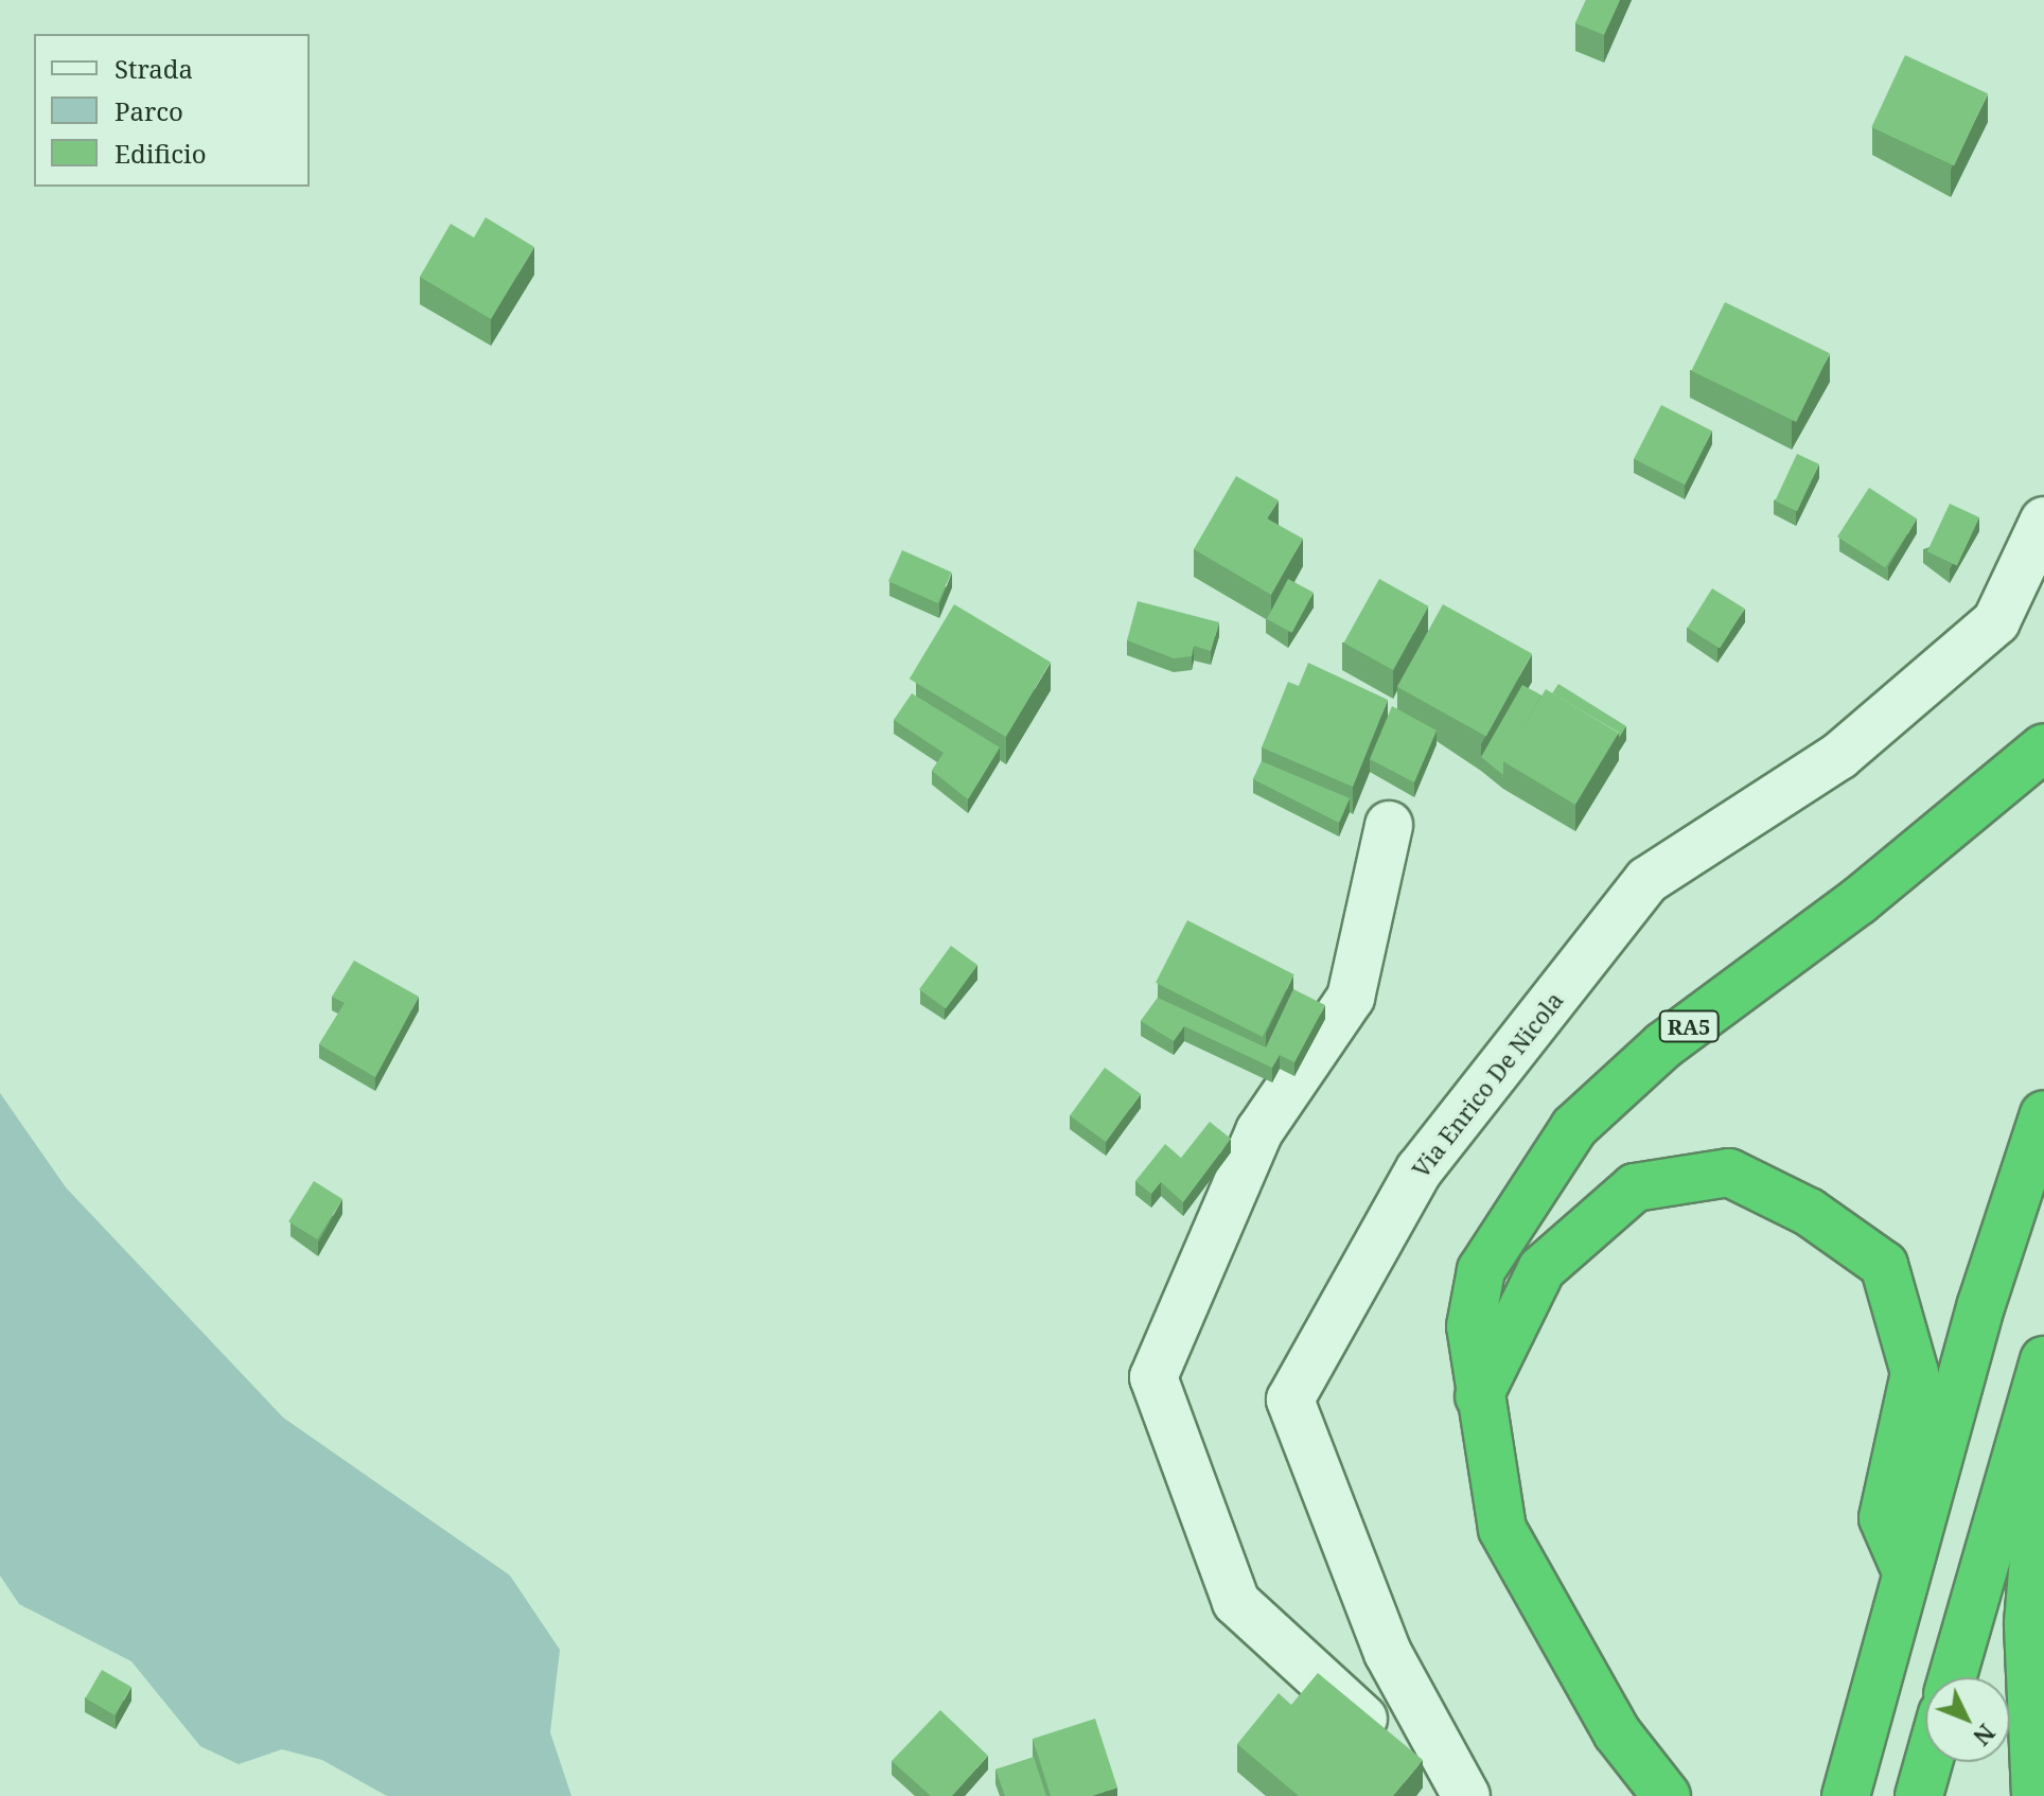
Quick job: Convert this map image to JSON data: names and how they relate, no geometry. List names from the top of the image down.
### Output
{
  "streets": {
    "highway": ["RA5"],
    "street": ["Via Enrico De Nicola"]
  },
  "legend": ["Strada", "Parco", "Edificio"],
  "north": "bottom right"
}
